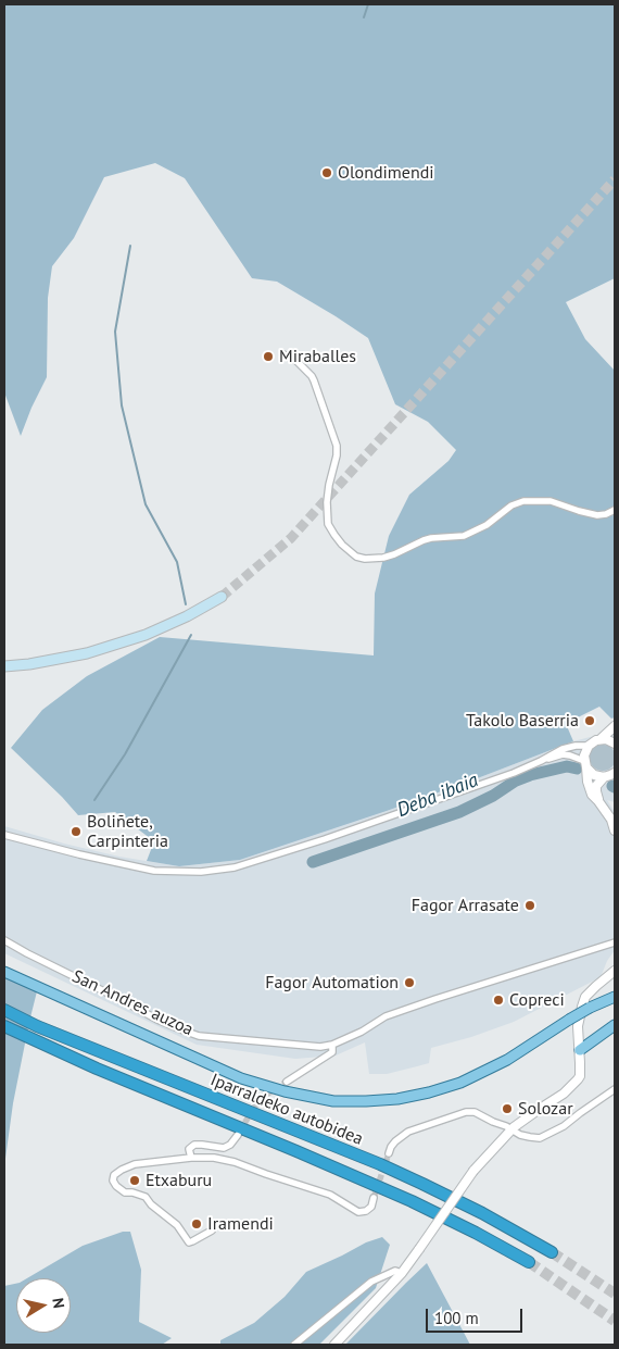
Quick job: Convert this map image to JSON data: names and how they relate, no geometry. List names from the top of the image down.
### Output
{
  "streets": {
    "highway": ["Iparraldeko autobidea"],
    "street": ["San Andres auzoa"]
  },
  "water": ["Deba ibaia"],
  "places": [
    "Olondimendi",
    "Miraballes",
    "Takolo Baserria",
    "Boliñete, Carpinteria",
    "Fagor Arrasate",
    "Fagor Automation",
    "Copreci",
    "Solozar",
    "Etxaburu",
    "Iramendi"
  ],
  "scale_bar": "100 m",
  "north": "right"
}
